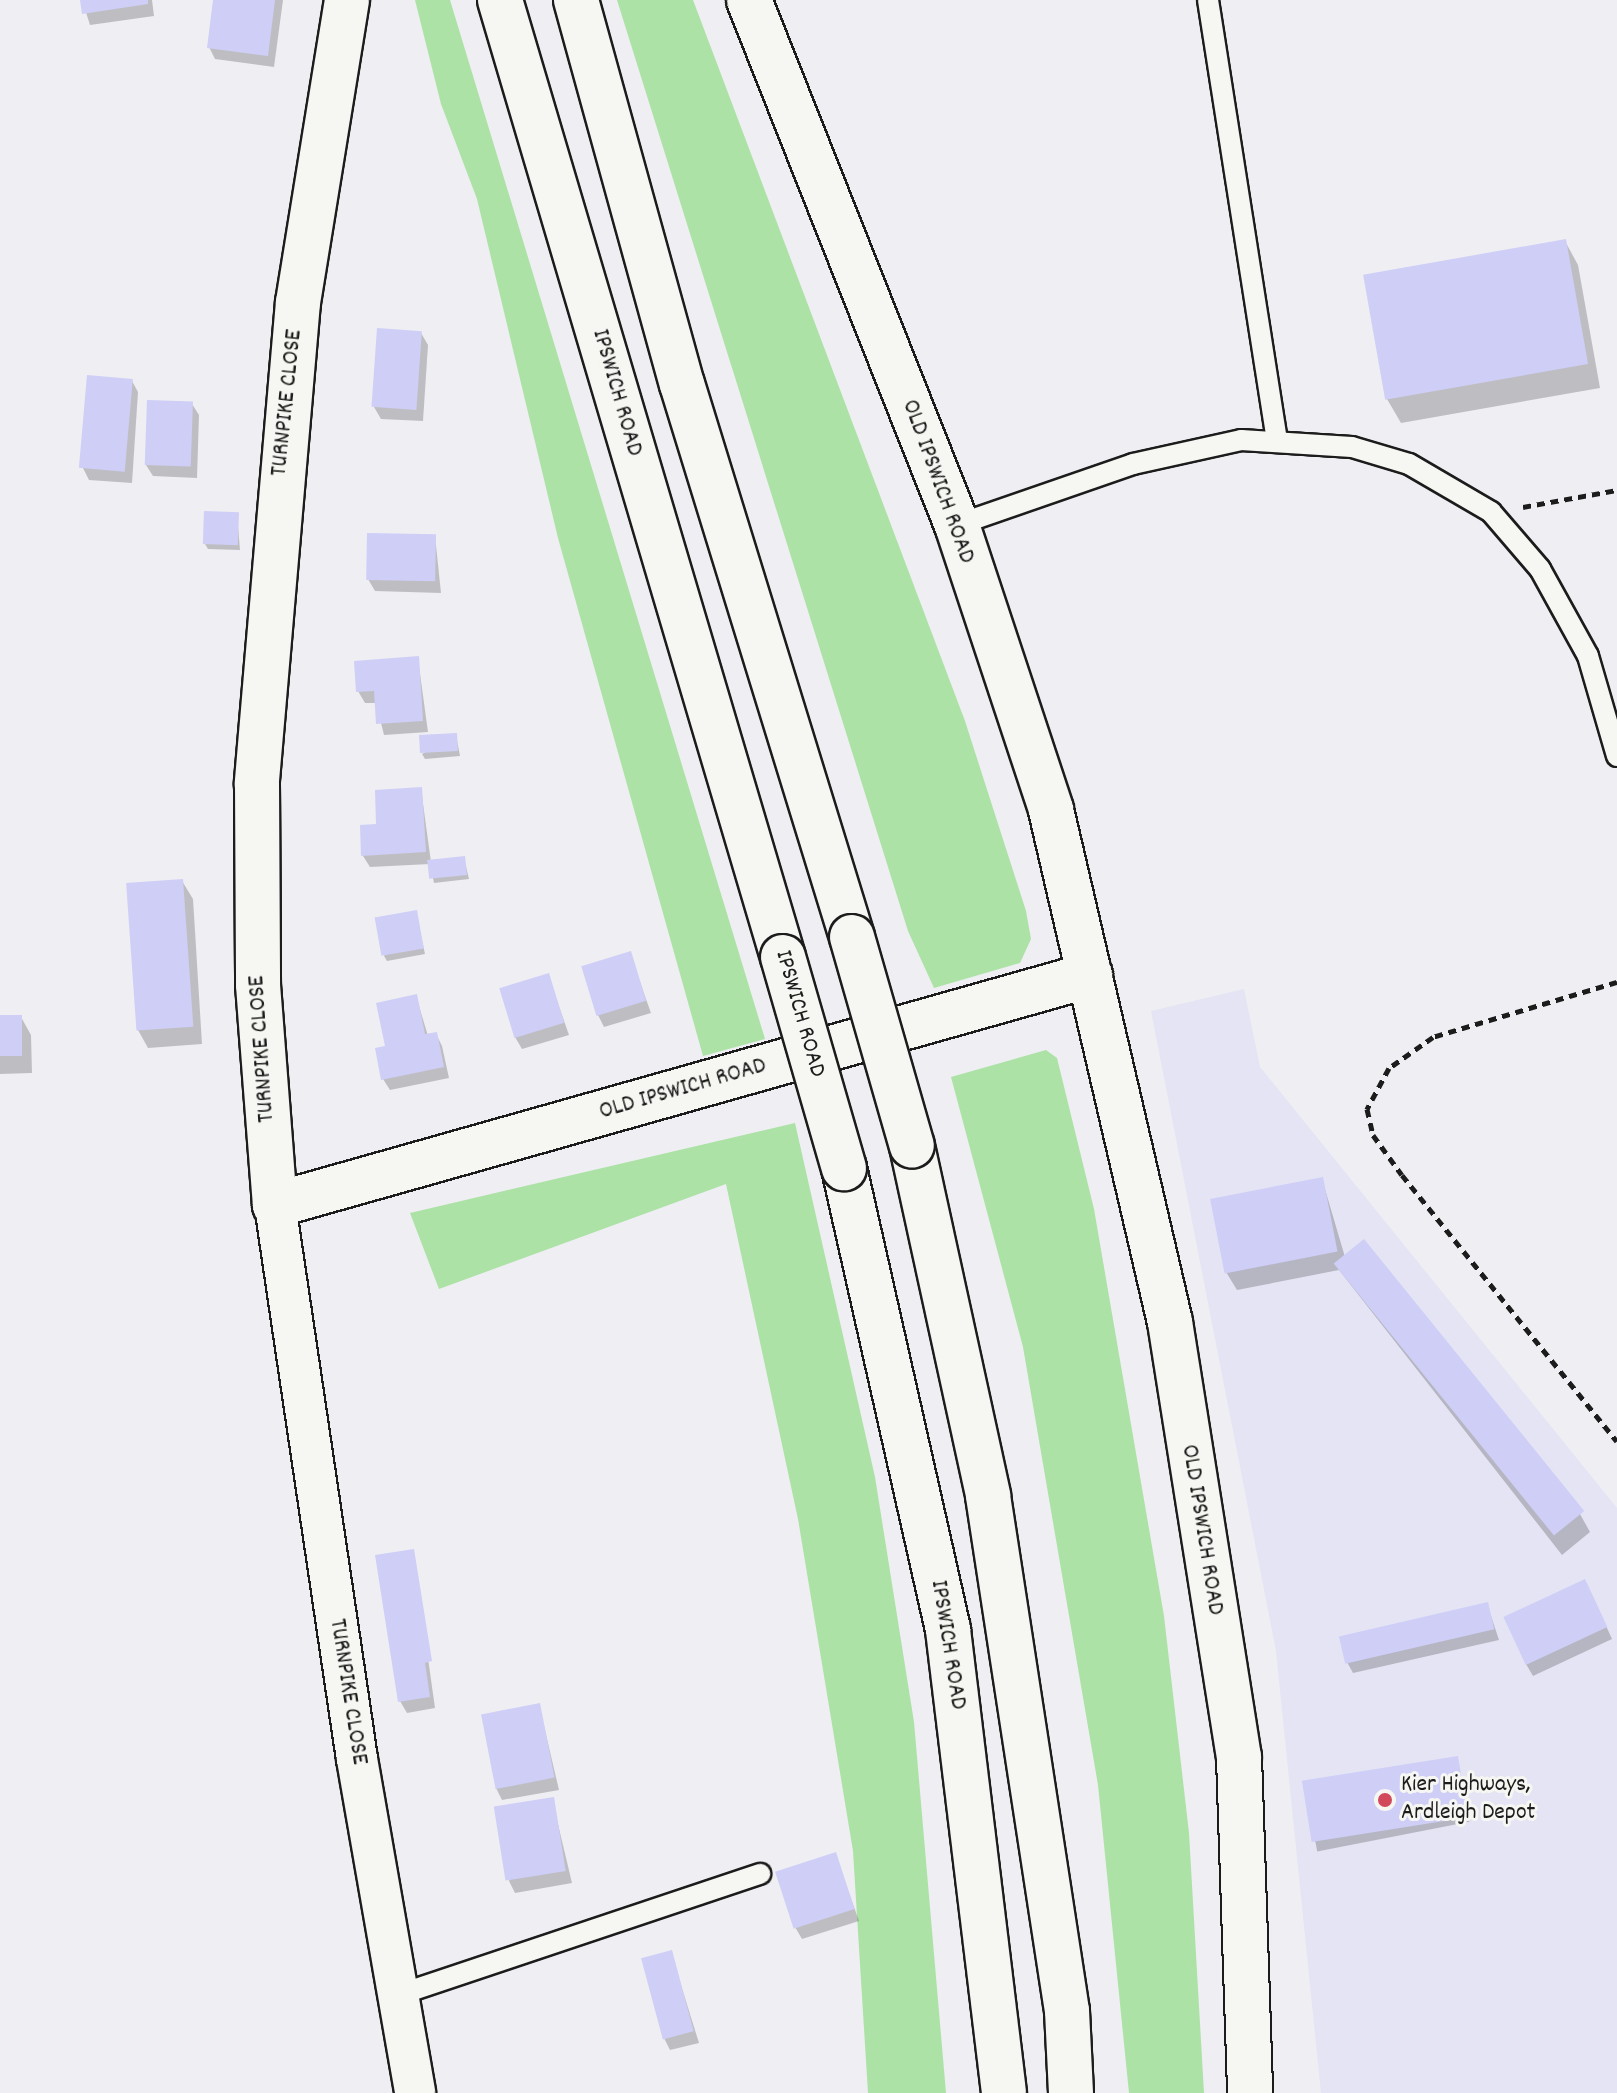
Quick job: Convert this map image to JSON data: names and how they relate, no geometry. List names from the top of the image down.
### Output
{
  "streets": {
    "main road": ["IPSWICH ROAD", "TURNPIKE CLOSE", "OLD IPSWICH ROAD"]
  },
  "crossings": [
    ["TURNPIKE CLOSE", "OLD IPSWICH ROAD"]
  ],
  "places": ["Kier Highways, Ardleigh Depot"]
}
